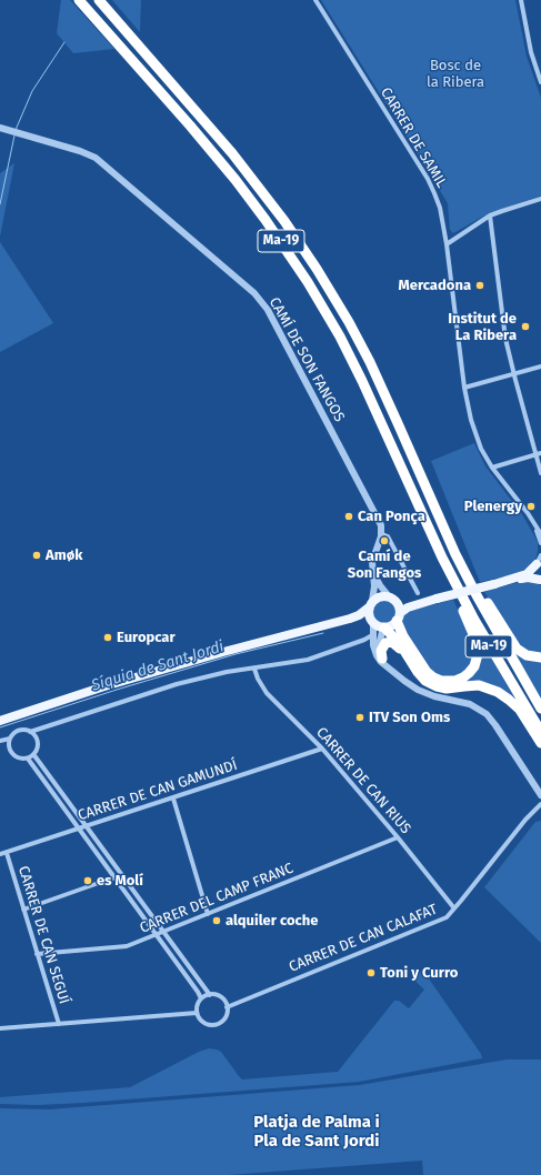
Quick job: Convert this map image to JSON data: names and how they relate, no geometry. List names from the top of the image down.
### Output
{
  "streets": {
    "highway": ["Ma-19"],
    "street": [
      "CARRER DE SAMIL",
      "CAMÍ DE SON FANGOS",
      "CARRER DE CAN RIUS",
      "CARRER DE CAN GAMUNDÍ",
      "CARRER DEL CAMP FRANC",
      "CARRER DE CAN SEGUÍ",
      "CARRER DE CAN CALAFAT"
    ]
  },
  "crossings": [
    ["CARRER DE CAN RIUS", "CARRER DE CAN GAMUNDÍ"],
    ["CARRER DE CAN RIUS", "CARRER DEL CAMP FRANC"],
    ["CARRER DE CAN RIUS", "CARRER DE CAN CALAFAT"],
    ["CARRER DE CAN GAMUNDÍ", "CARRER DE CAN SEGUÍ"],
    ["CARRER DEL CAMP FRANC", "CARRER DE CAN SEGUÍ"]
  ],
  "districts": ["Platja de Palma i Pla de Sant Jordi"],
  "water": ["Síquia de Sant Jordi"],
  "parks": ["Bosc de la Ribera"],
  "places": [
    "Mercadona",
    "Institut de La Ribera",
    "Plenergy",
    "Can Ponça",
    "Camí de Son Fangos",
    "Amøk",
    "Europcar",
    "ITV Son Oms",
    "es Molí",
    "alquiler coche",
    "Toni y Curro"
  ]
}
